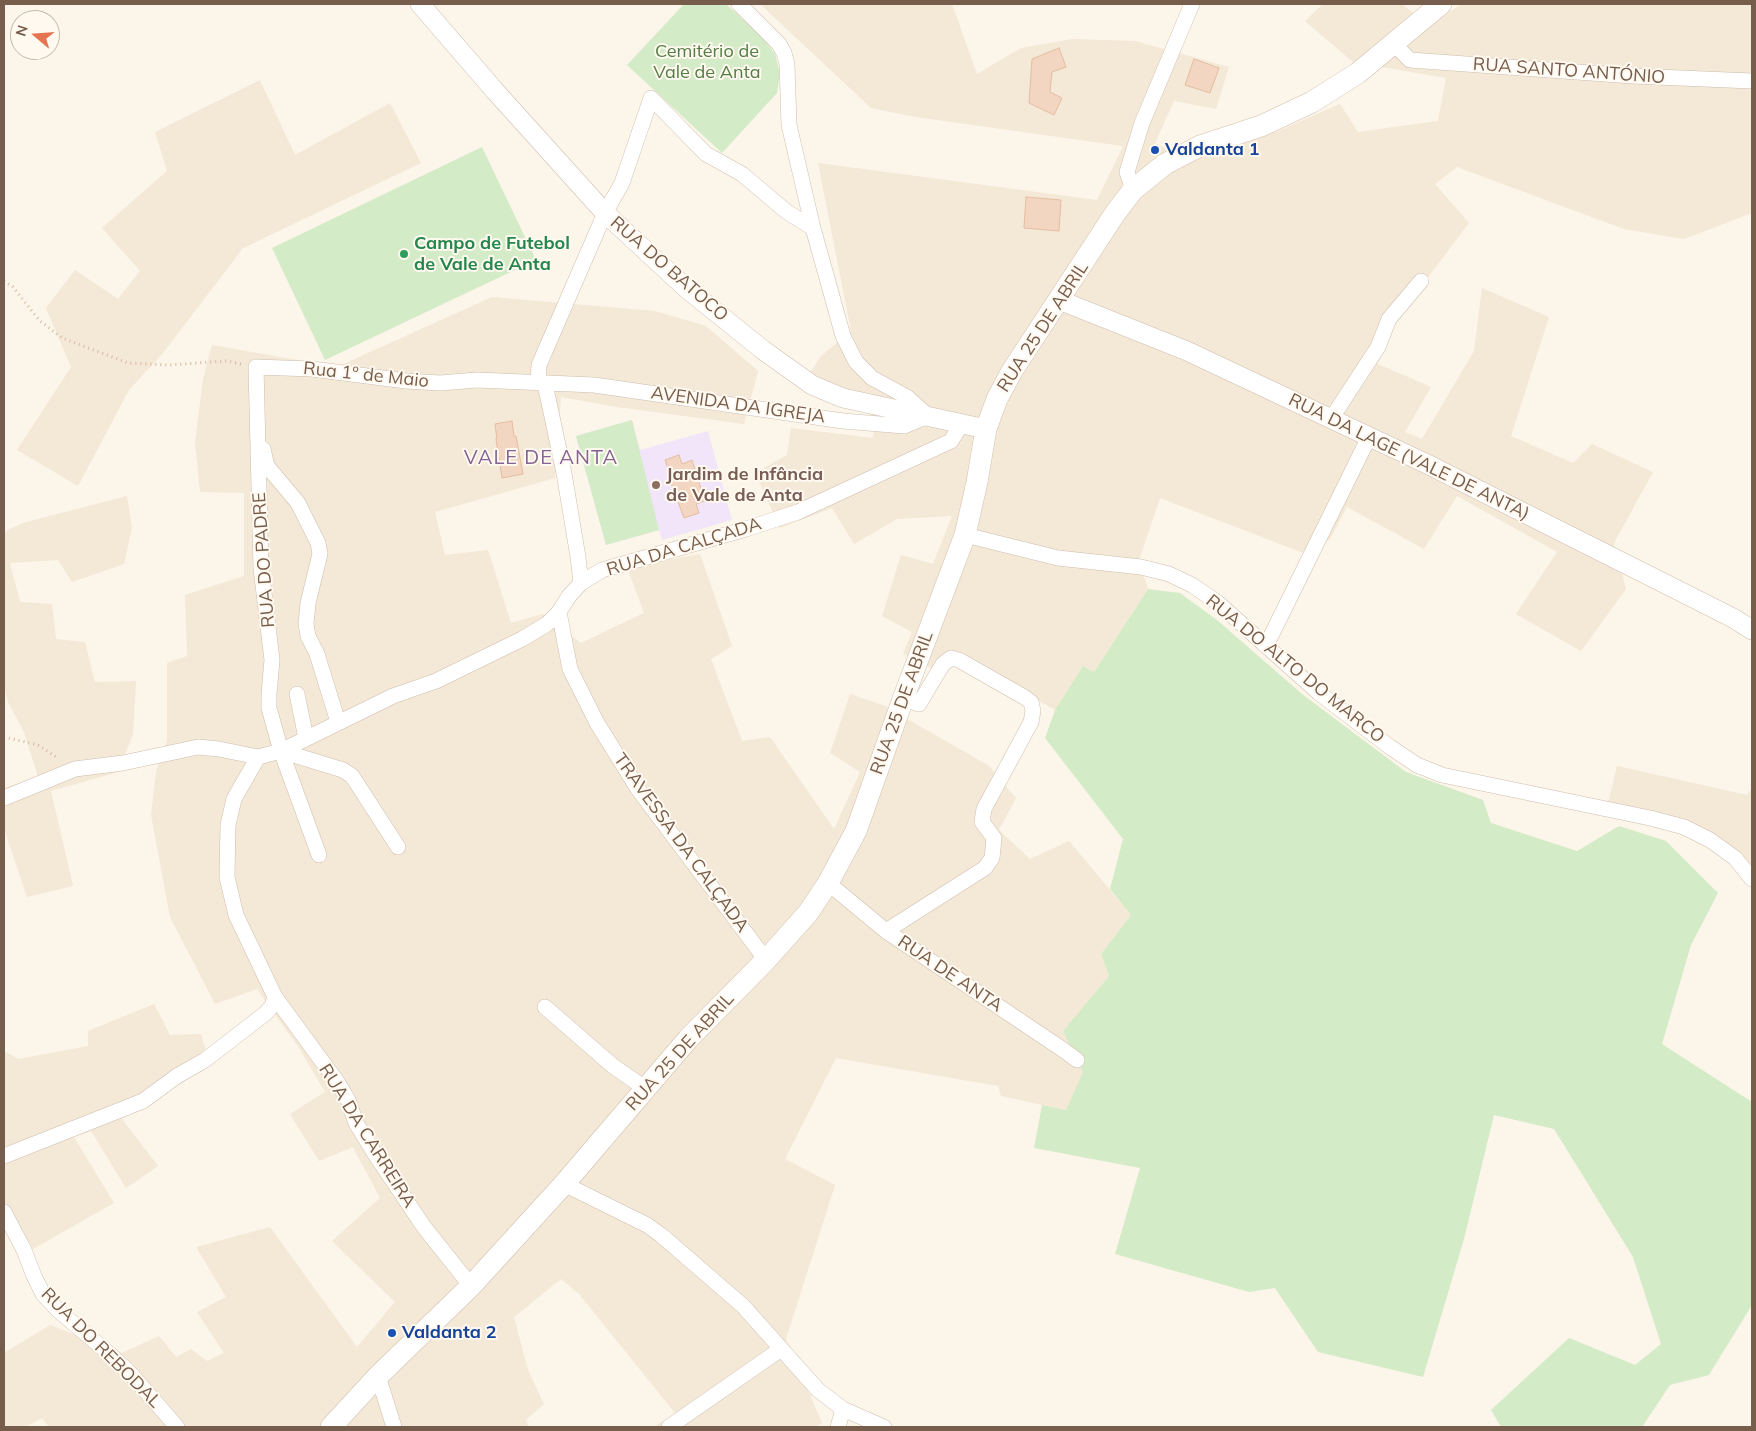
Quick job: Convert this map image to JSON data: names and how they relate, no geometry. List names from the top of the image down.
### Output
{
  "streets": {
    "main road": ["RUA 25 DE ABRIL"],
    "street": [
      "RUA SANTO ANTÓNIO",
      "RUA DO BATOCO",
      "Rua 1º de Maio",
      "AVENIDA DA IGREJA",
      "RUA DA LAGE (VALE DE ANTA)",
      "RUA DA CALÇADA",
      "RUA DO PADRE",
      "RUA DO ALTO DO MARCO",
      "TRAVESSA DA CALÇADA",
      "RUA DE ANTA",
      "RUA DA CARREIRA",
      "RUA DO REBODAL"
    ]
  },
  "crossings": [
    ["RUA SANTO ANTÓNIO", "RUA 25 DE ABRIL"],
    ["RUA DO BATOCO", "RUA 25 DE ABRIL"],
    ["RUA DO BATOCO", "AVENIDA DA IGREJA"],
    ["RUA DO BATOCO", "RUA DA CALÇADA"],
    ["RUA 25 DE ABRIL", "RUA DA LAGE (VALE DE ANTA)"],
    ["RUA 25 DE ABRIL", "RUA DO ALTO DO MARCO"],
    ["RUA 25 DE ABRIL", "TRAVESSA DA CALÇADA"],
    ["RUA 25 DE ABRIL", "RUA DE ANTA"],
    ["RUA 25 DE ABRIL", "RUA DA CARREIRA"],
    ["Rua 1º de Maio", "AVENIDA DA IGREJA"],
    ["Rua 1º de Maio", "RUA DO PADRE"],
    ["RUA DA CALÇADA", "RUA DO PADRE"],
    ["RUA DA CALÇADA", "TRAVESSA DA CALÇADA"],
    ["RUA DA CALÇADA", "RUA DA CARREIRA"]
  ],
  "districts": ["VALE DE ANTA"],
  "parks": ["Cemitério de Vale de Anta"],
  "places": [
    "Valdanta 1",
    "Campo de Futebol de Vale de Anta",
    "Jardim de Infância de Vale de Anta",
    "Valdanta 2"
  ],
  "north": "left"
}
